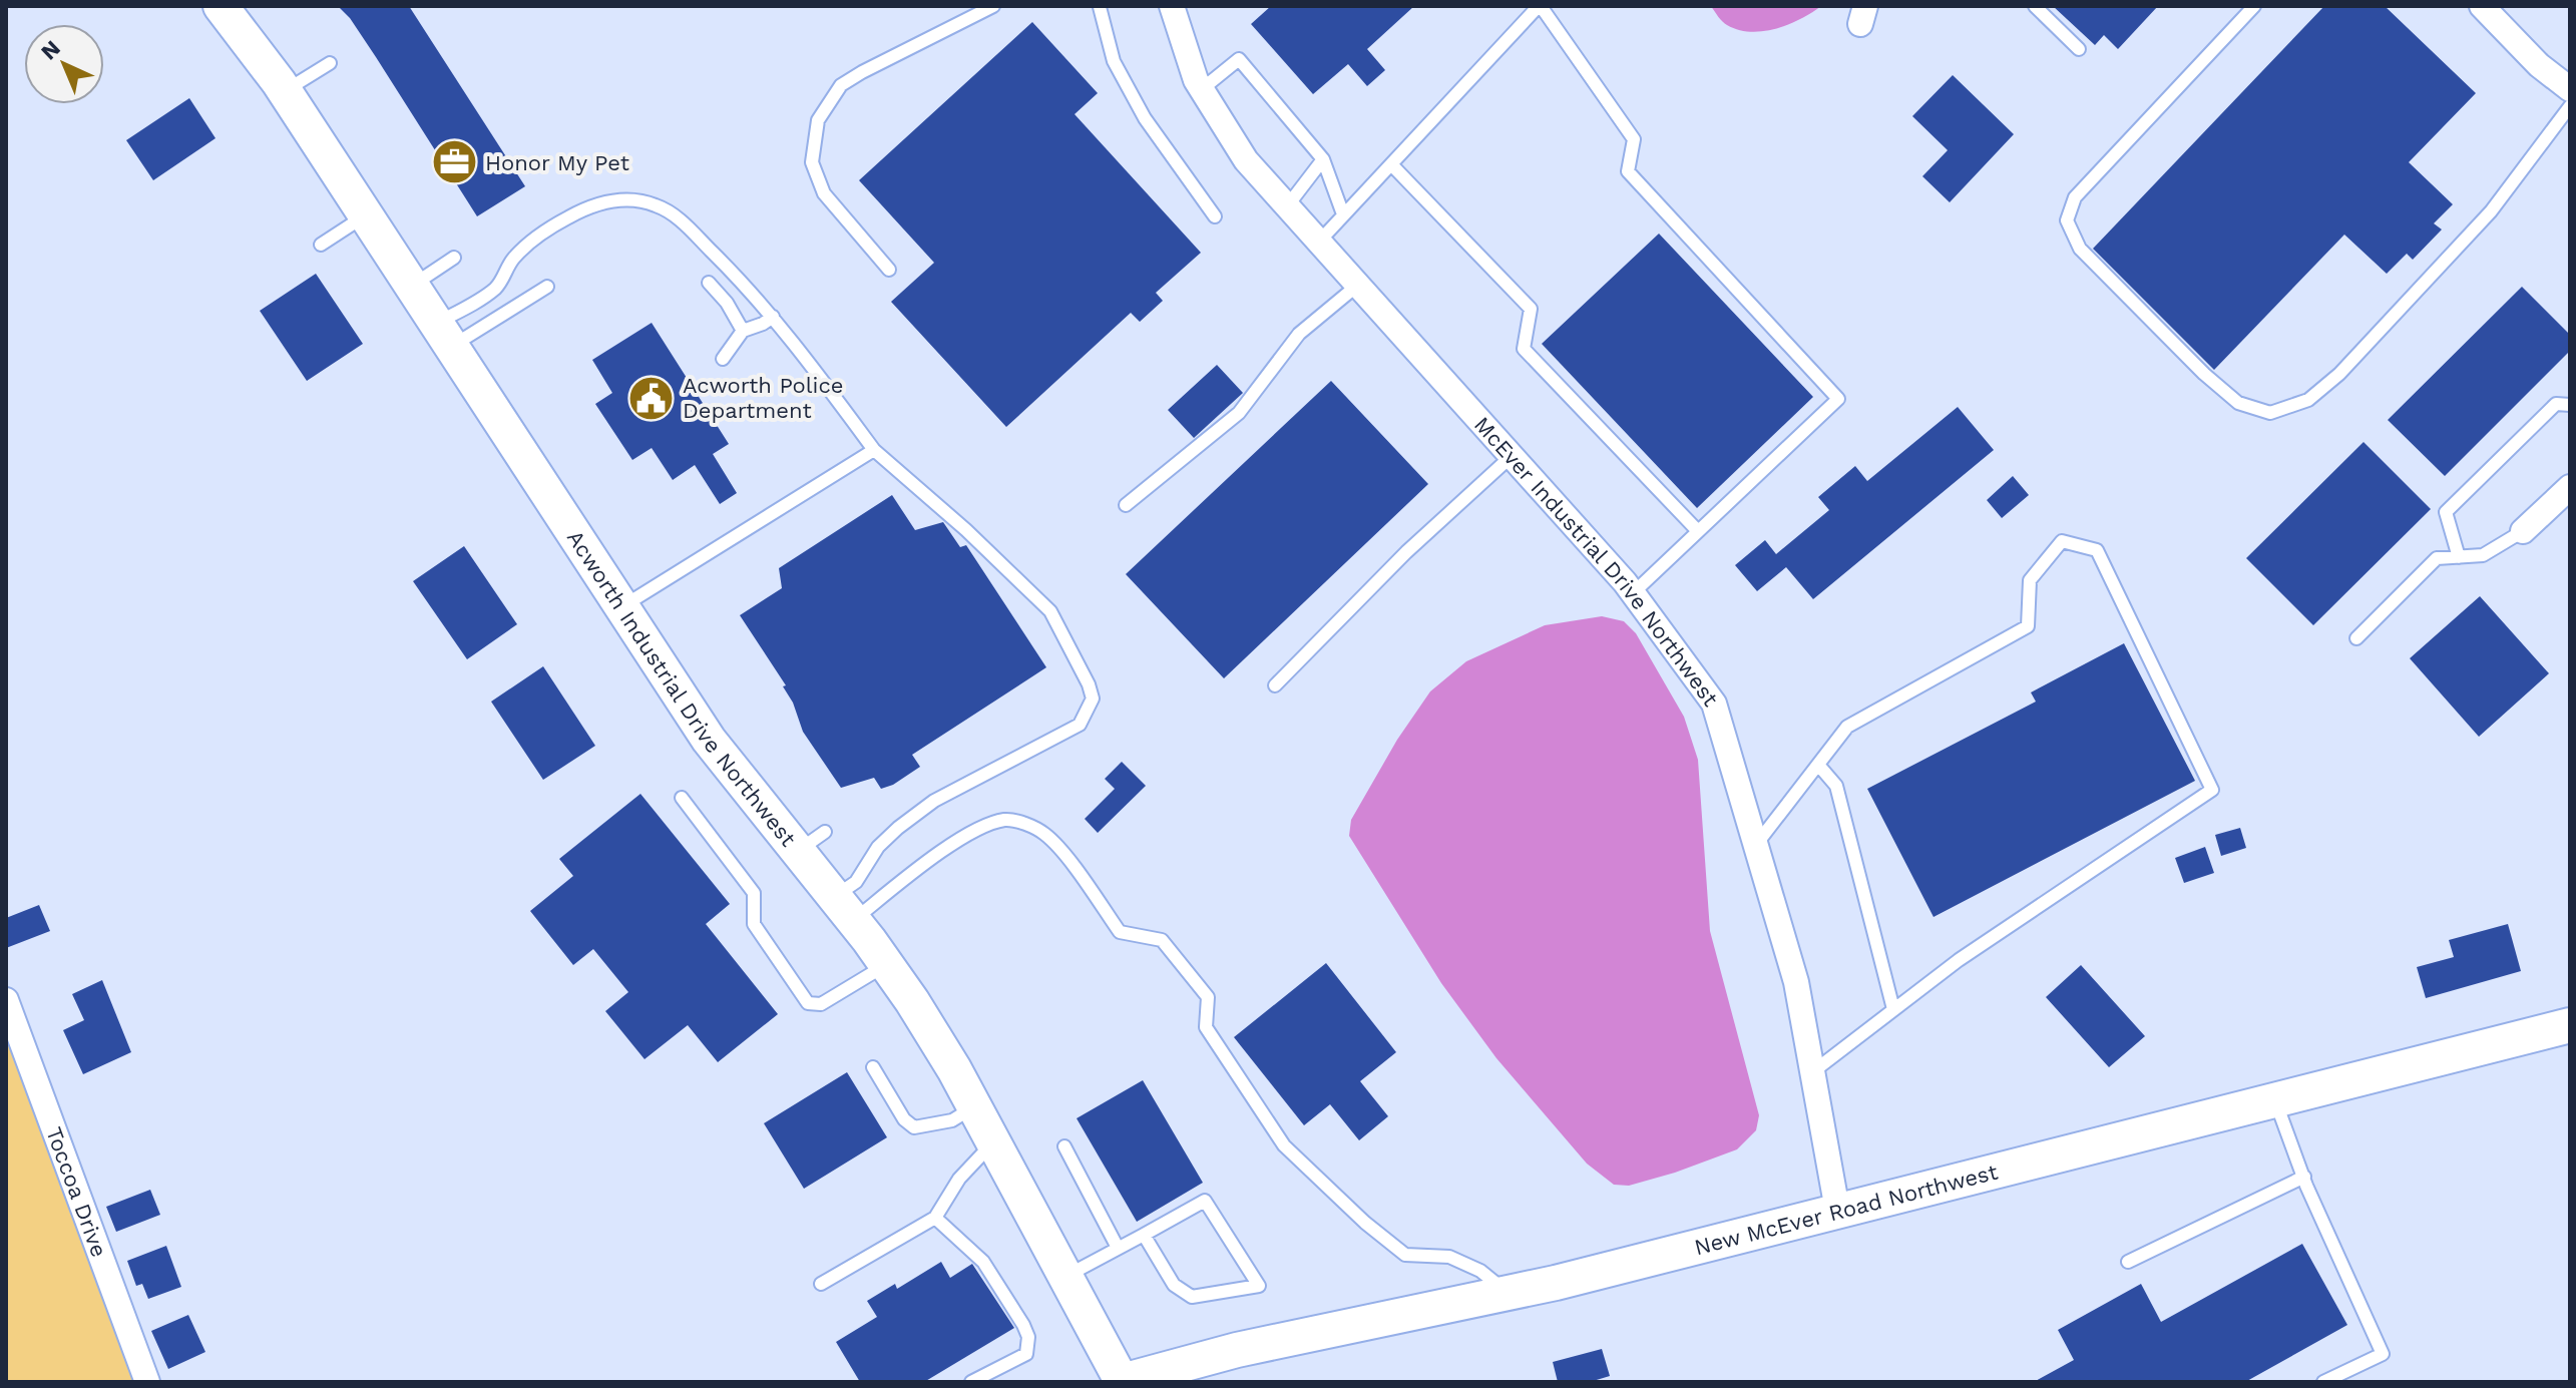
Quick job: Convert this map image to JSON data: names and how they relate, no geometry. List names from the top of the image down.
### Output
{
  "streets": {
    "street": [
      "McEver Industrial Drive Northwest",
      "Acworth Industrial Drive Northwest",
      "Toccoa Drive",
      "New McEver Road Northwest"
    ]
  },
  "crossings": [
    ["McEver Industrial Drive Northwest", "New McEver Road Northwest"],
    ["Acworth Industrial Drive Northwest", "New McEver Road Northwest"]
  ],
  "places": {
    "office": ["Honor My Pet"],
    "public building": ["Acworth Police Department"]
  },
  "north": "top left"
}
